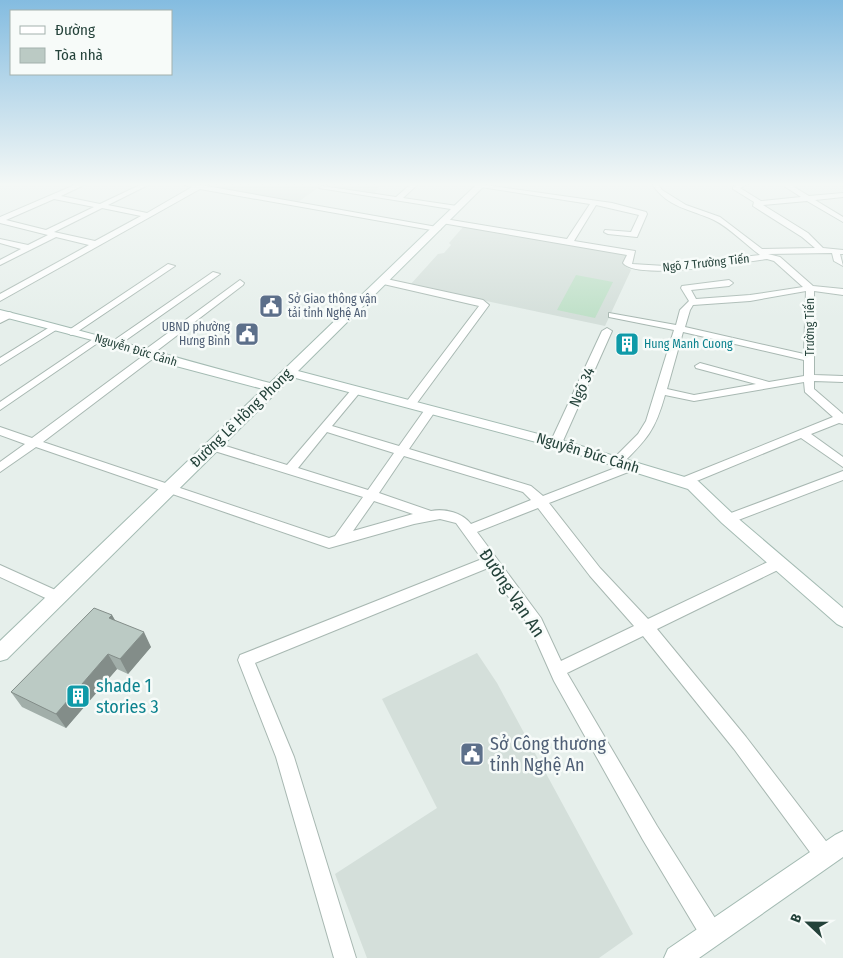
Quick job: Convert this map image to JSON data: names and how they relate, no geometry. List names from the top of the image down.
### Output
{
  "streets": {
    "main road": ["Nguyễn Đức Cảnh", "Đường Lê Hồng Phong"],
    "street": [
      "Ngõ 7 Trường Tiến",
      "Trường Tiến",
      "Ngõ 34",
      "Đường Vạn An"
    ]
  },
  "crossings": [
    ["Ngõ 7 Trường Tiến", "Trường Tiến"],
    ["Nguyễn Đức Cảnh", "Ngõ 34"],
    ["Nguyễn Đức Cảnh", "Đường Lê Hồng Phong"],
    ["Đường Lê Hồng Phong", "Đường Vạn An"]
  ],
  "places": {
    "public building": ["Sở Giao thông vận tải tỉnh Nghệ An", "UBND phường Hưng Bình", "Sở Công thương tỉnh Nghệ An"],
    "building": ["Hung Manh Cuong", "shade 1 stories 3"]
  },
  "legend": ["Đường", "Tòa nhà"],
  "north": "left"
}
